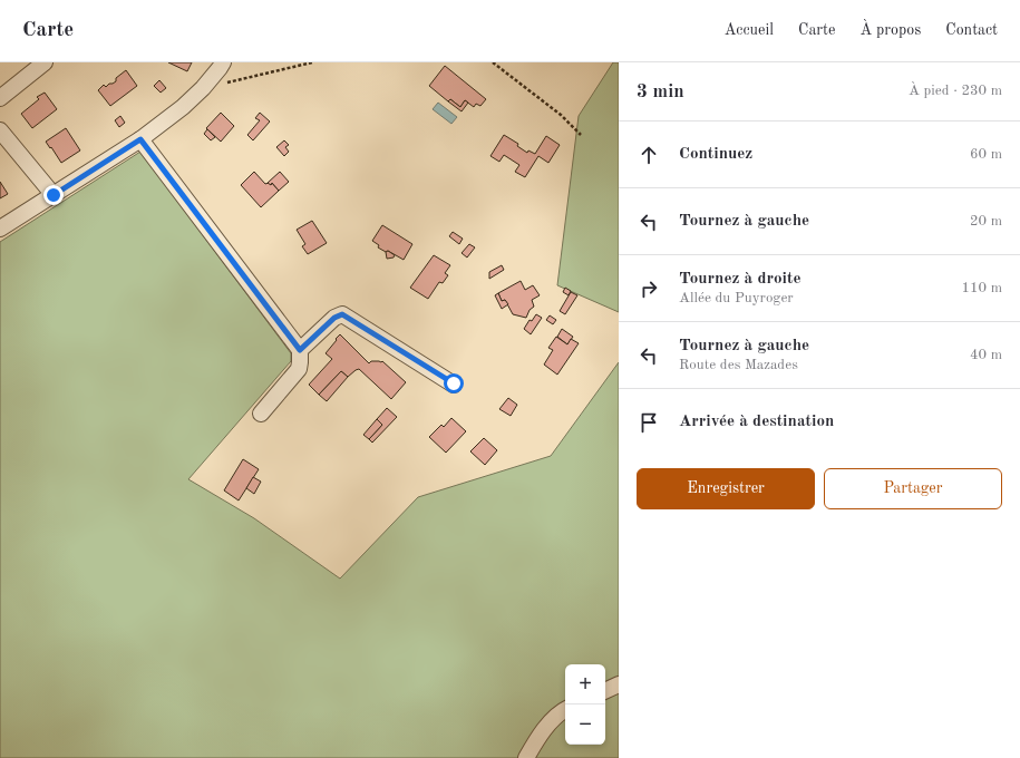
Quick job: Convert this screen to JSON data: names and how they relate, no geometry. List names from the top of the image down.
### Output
{
  "page": {
    "header": "Carte",
    "nav": [
      "Accueil",
      "Carte",
      "À propos",
      "Contact"
    ],
    "heading": ["3 min", "À pied · 230 m"],
    "list": [
      ["Continuez", "60 m"],
      ["Tournez à gauche", "20 m"],
      ["Tournez à droite", "Allée du Puyroger", "110 m"],
      ["Tournez à gauche", "Route des Mazades", "40 m"],
      "Arrivée à destination"
    ],
    "buttons": ["Enregistrer", "Partager"],
    "map_buttons": ["+", "−"]
  }
}
